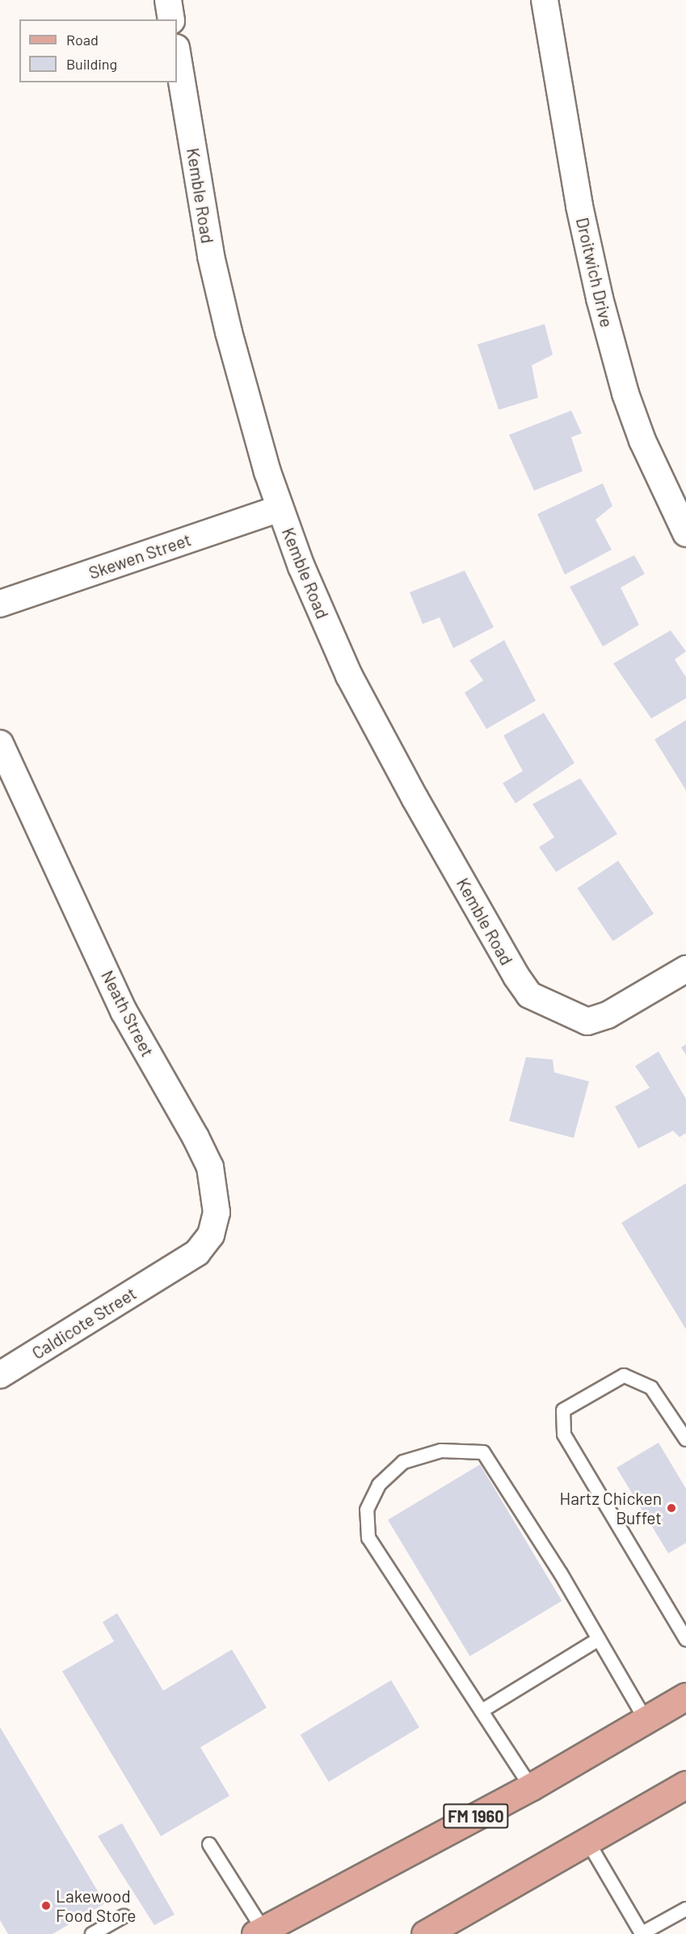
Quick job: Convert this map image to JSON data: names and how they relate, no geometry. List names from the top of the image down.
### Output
{
  "streets": {
    "main road": ["FM 1960"],
    "street": [
      "Kemble Road",
      "Droitwich Drive",
      "Skewen Street",
      "Neath Street",
      "Caldicote Street"
    ]
  },
  "crossings": [
    ["Kemble Road", "Skewen Street"],
    ["Neath Street", "Caldicote Street"]
  ],
  "places": ["Hartz Chicken Buffet", "Lakewood Food Store"],
  "legend": ["Road", "Building"]
}
